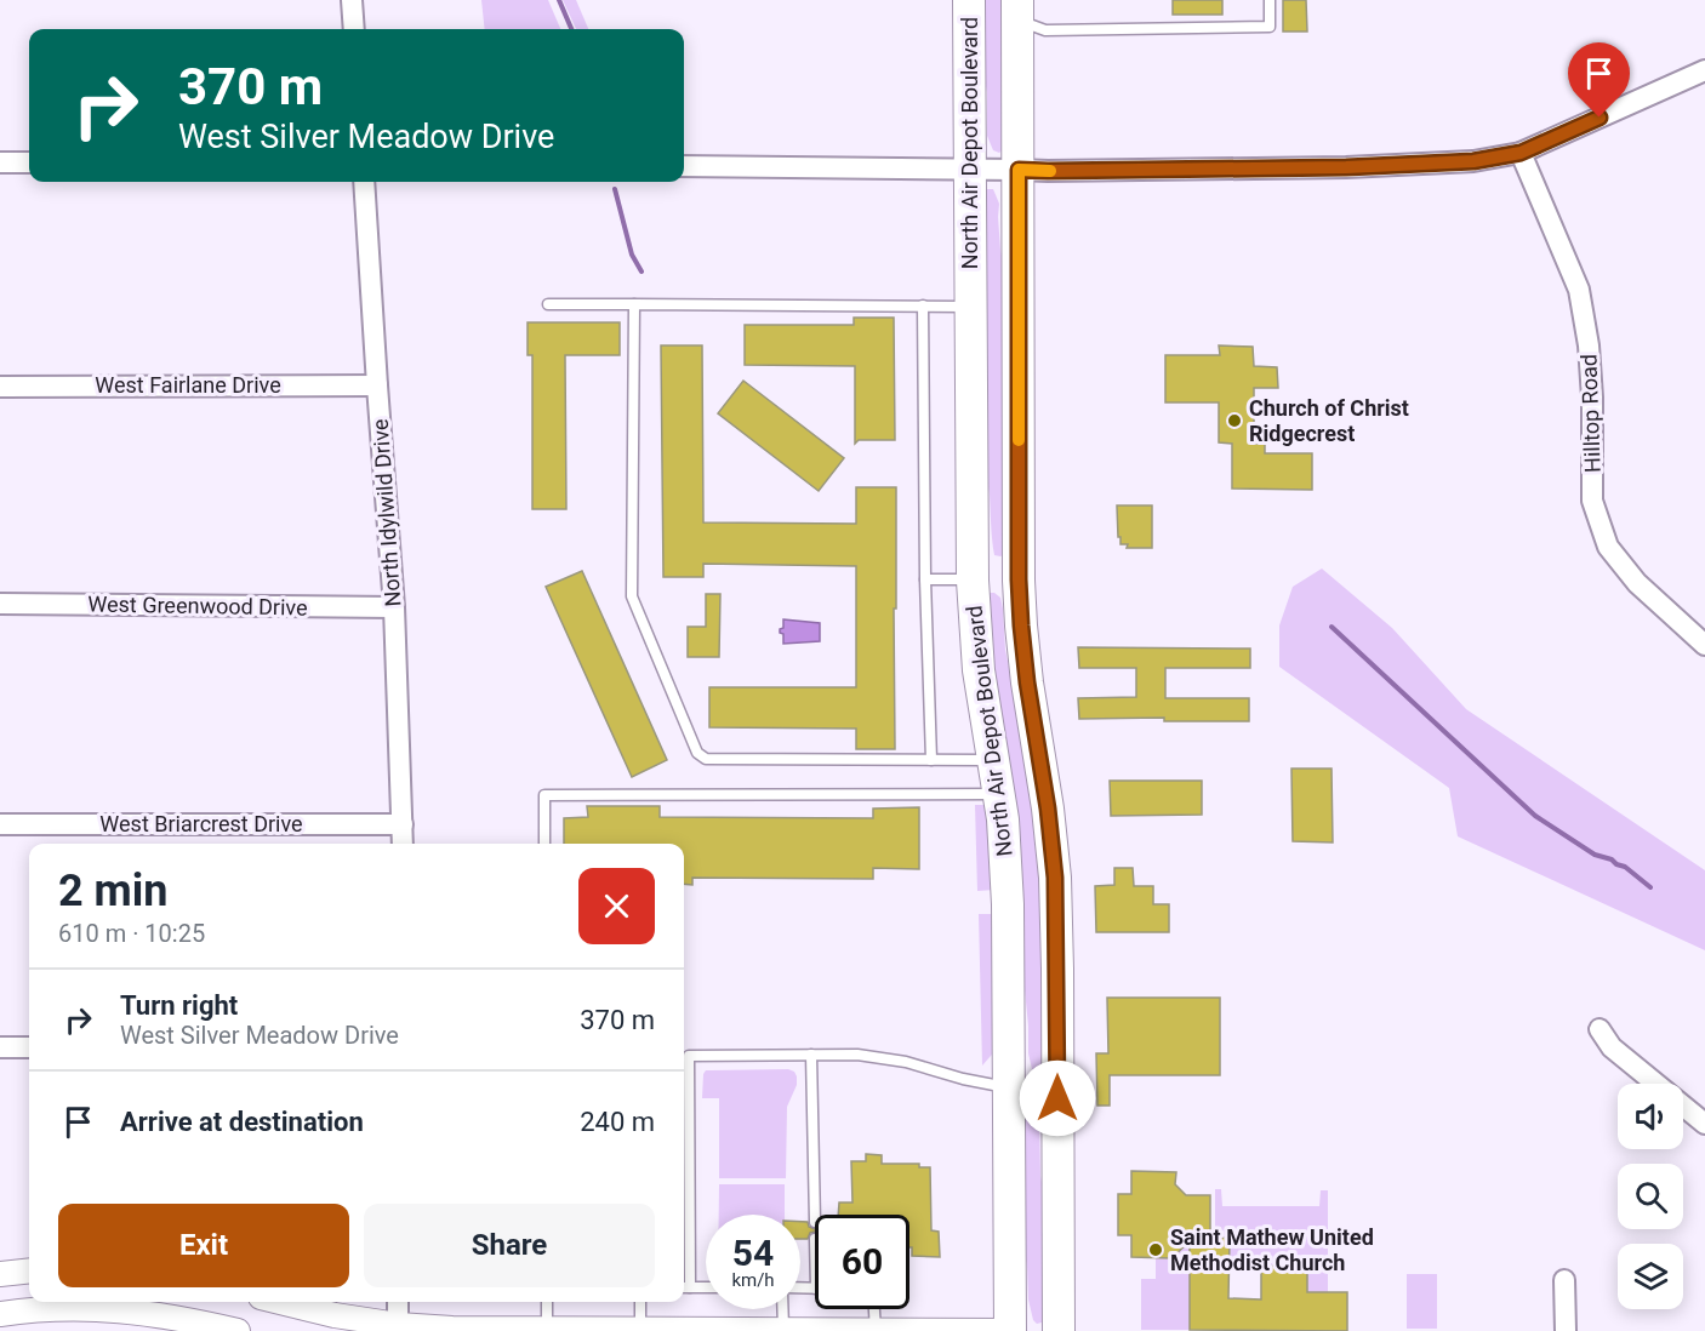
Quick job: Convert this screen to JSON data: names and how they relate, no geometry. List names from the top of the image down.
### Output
{
  "streets": {
    "main road": ["North Air Depot Boulevard"],
    "street": [
      "West Fairlane Drive",
      "Hilltop Road",
      "North Idylwild Drive",
      "West Greenwood Drive",
      "West Briarcrest Drive"
    ]
  },
  "crossings": [
    ["West Fairlane Drive", "North Idylwild Drive"],
    ["North Idylwild Drive", "West Greenwood Drive"],
    ["North Idylwild Drive", "West Briarcrest Drive"]
  ],
  "places": ["Church of Christ Ridgecrest", "Saint Mathew United Methodist Church"],
  "page": {
    "turn": ["370 m", "West Silver Meadow Drive"],
    "heading": ["2 min", "610 m · 10:25"],
    "list": [
      {
        "name": "Turn right",
        "note": "West Silver Meadow Drive",
        "value": "370 m"
      },
      {
        "name": "Arrive at destination",
        "value": "240 m"
      }
    ],
    "buttons": ["Exit", "Share"],
    "speed": "54 km/h",
    "limit": "60"
  }
}
